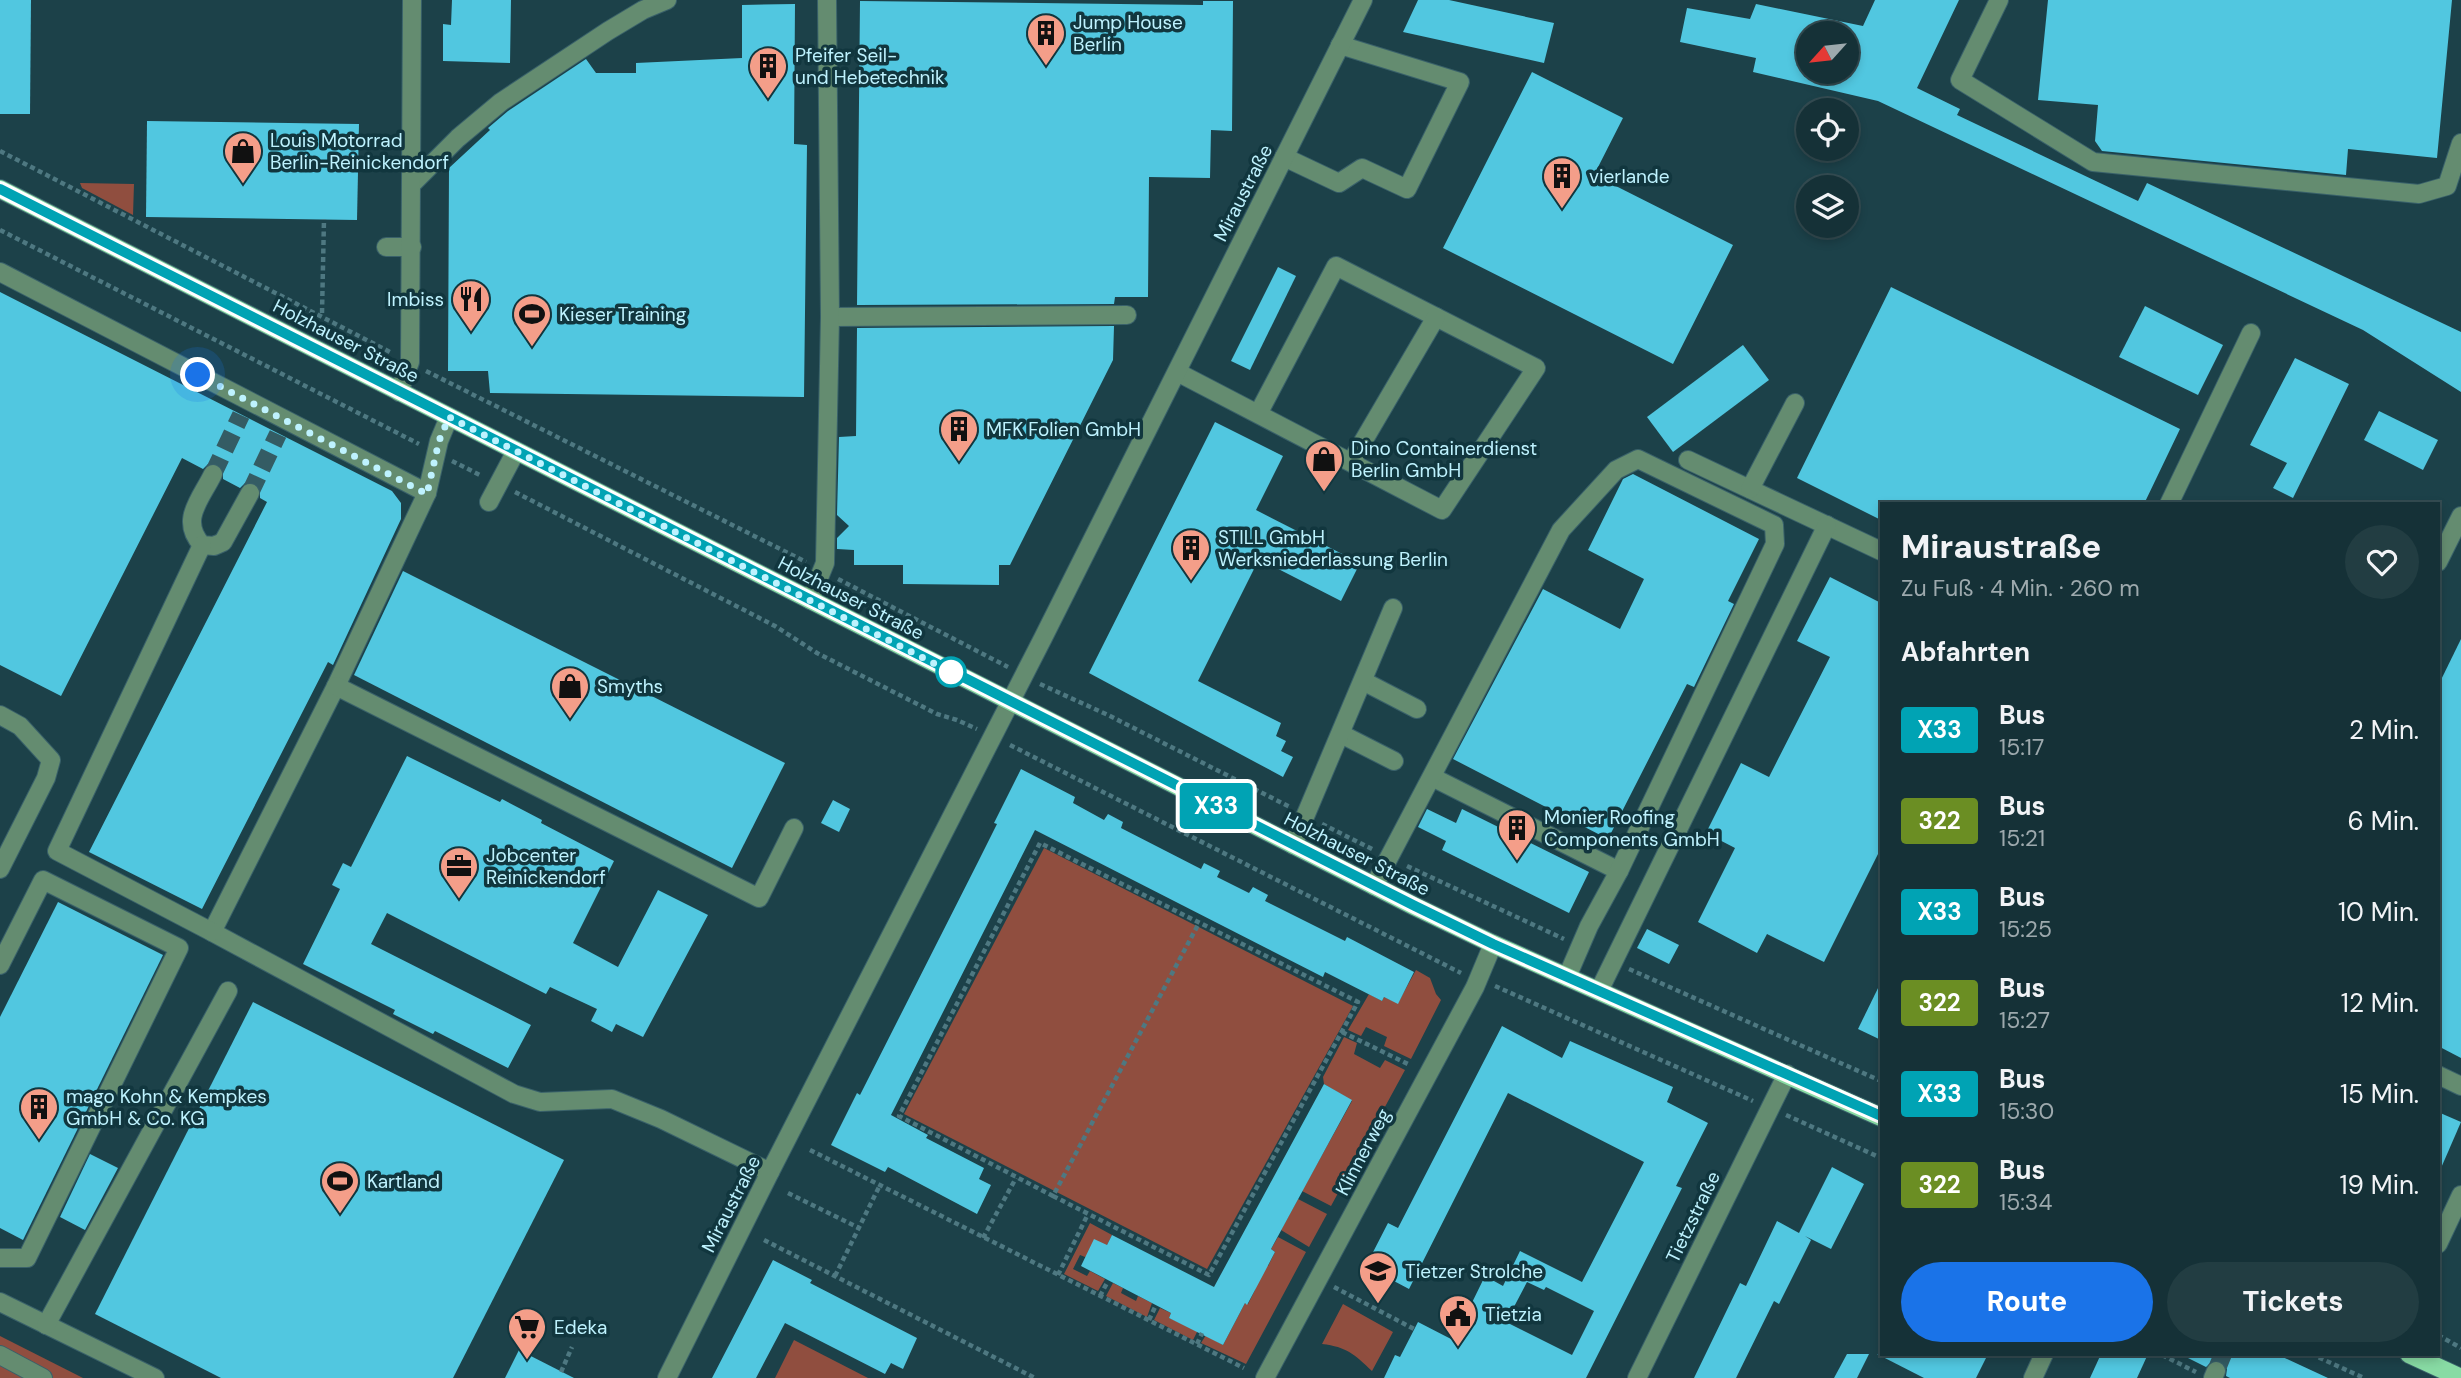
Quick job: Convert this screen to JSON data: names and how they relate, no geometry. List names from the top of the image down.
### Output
{
  "streets": {
    "main road": ["Holzhauser Straße"],
    "street": ["Miraustraße", "Klinnerweg", "Tietzstraße"]
  },
  "crossings": [
    ["Miraustraße", "Holzhauser Straße"],
    ["Holzhauser Straße", "Klinnerweg"],
    ["Holzhauser Straße", "Tietzstraße"]
  ],
  "places": {
    "building": [
      "Jump House Berlin",
      "Pfeifer Seil- und Hebetechnik",
      "vierlande",
      "MFK Folien GmbH",
      "STILL GmbH Werksniederlassung Berlin",
      "Monier Roofing Components GmbH",
      "mago Kohn & Kempkes GmbH & Co. KG"
    ],
    "shop": ["Louis Motorrad Berlin-Reinickendorf", "Dino Containerdienst Berlin GmbH", "Smyths"],
    "restaurant": ["Imbiss"],
    "sports": ["Kieser Training", "Kartland"],
    "office": ["Jobcenter Reinickendorf"],
    "school or university": ["Tietzer Strolche"],
    "public building": ["Tietzia"],
    "supermarket": ["Edeka"]
  },
  "lines": ["bus line X33"],
  "north": "bottom left",
  "page": {
    "on_map": "X33",
    "heading": [
      ["Miraustraße", "Zu Fuß · 4 Min. · 260 m"],
      "Abfahrten"
    ],
    "list": [
      {
        "mark": "X33",
        "name": "Bus",
        "note": "15:17",
        "value": "2 Min."
      },
      {
        "mark": "322",
        "name": "Bus",
        "note": "15:21",
        "value": "6 Min."
      },
      {
        "mark": "X33",
        "name": "Bus",
        "note": "15:25",
        "value": "10 Min."
      },
      {
        "mark": "322",
        "name": "Bus",
        "note": "15:27",
        "value": "12 Min."
      },
      {
        "mark": "X33",
        "name": "Bus",
        "note": "15:30",
        "value": "15 Min."
      },
      {
        "mark": "322",
        "name": "Bus",
        "note": "15:34",
        "value": "19 Min."
      }
    ],
    "buttons": ["Route", "Tickets"]
  }
}
